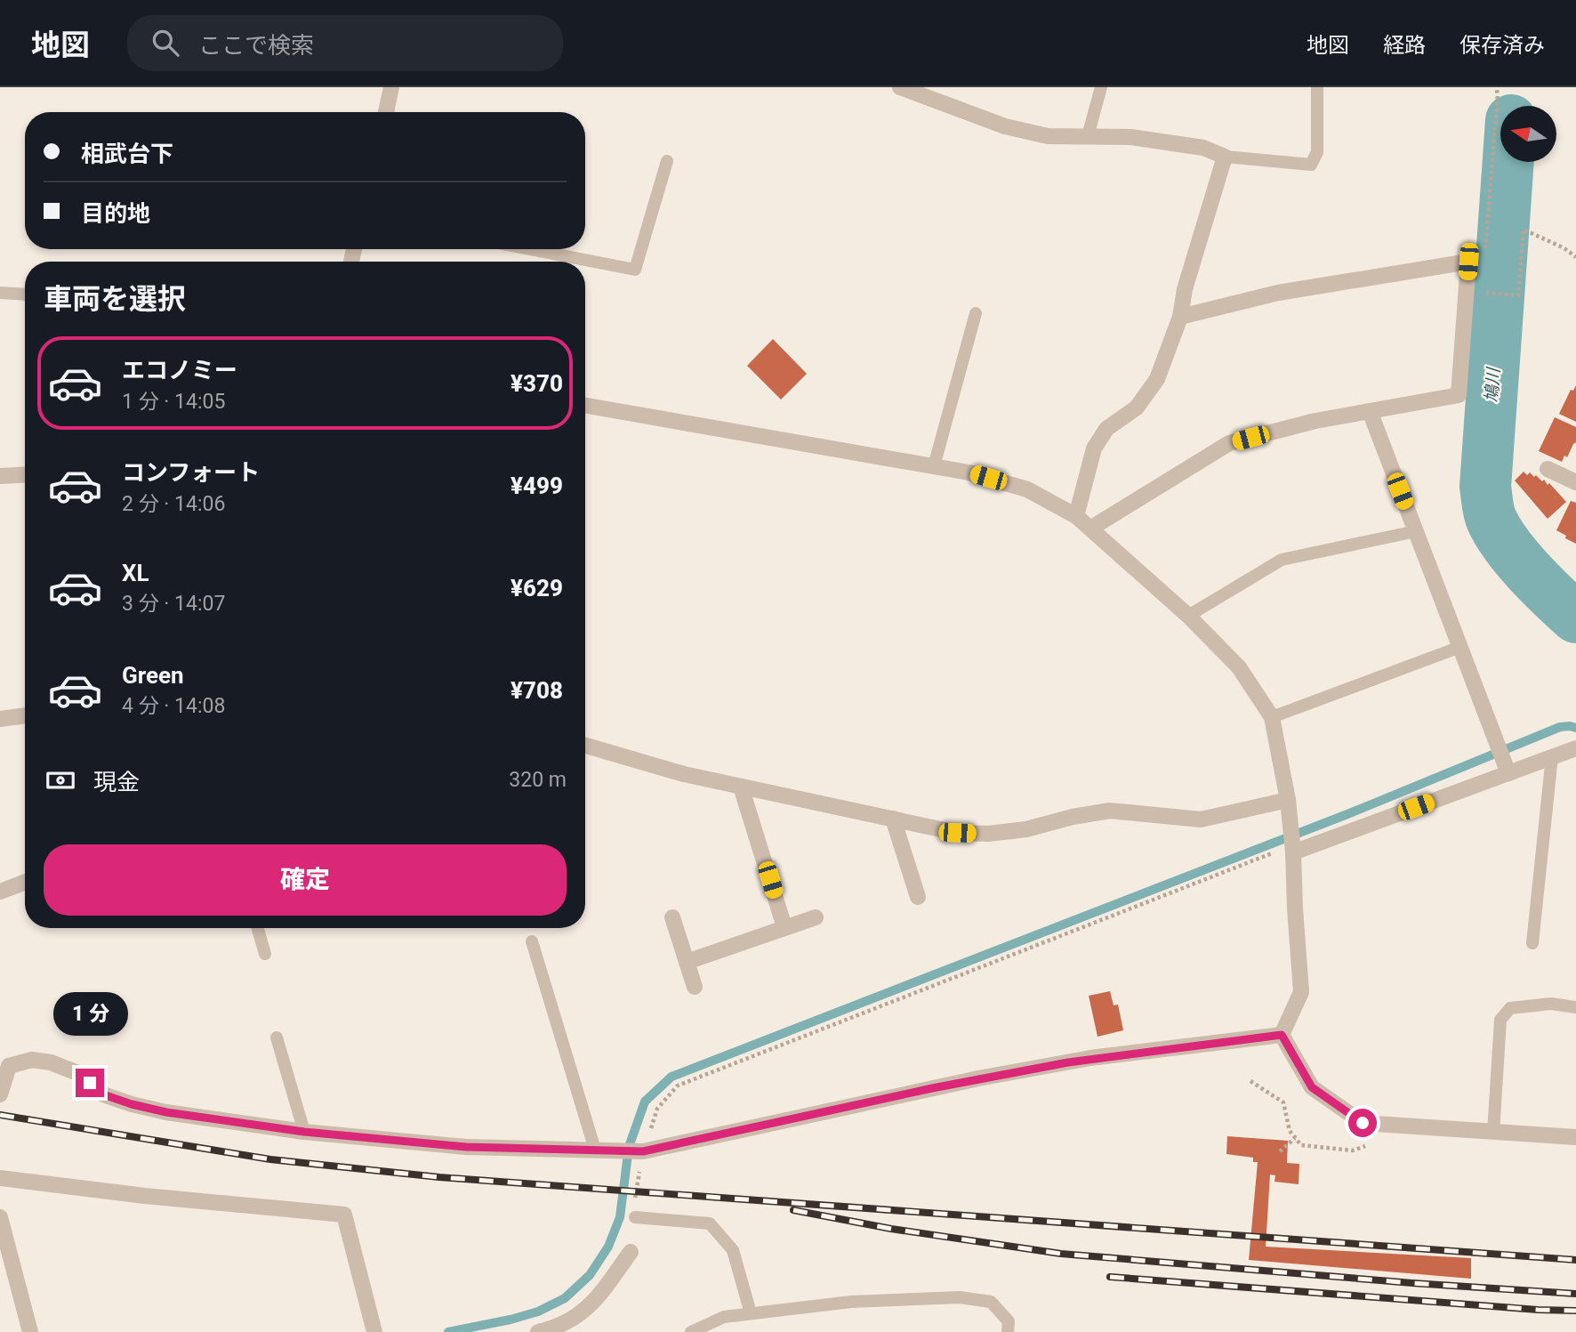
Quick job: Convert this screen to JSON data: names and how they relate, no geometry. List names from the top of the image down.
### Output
{
  "water": ["鳩川"],
  "north": "left",
  "page": {
    "header": "地図",
    "search": "ここで検索",
    "nav": ["地図", "経路", "保存済み"],
    "banner": ["相武台下", "目的地"],
    "heading": "車両を選択",
    "list": [
      {
        "name": "エコノミー",
        "note": "1 分 · 14:05",
        "value": "¥370"
      },
      {
        "name": "コンフォート",
        "note": "2 分 · 14:06",
        "value": "¥499"
      },
      {
        "name": "XL",
        "note": "3 分 · 14:07",
        "value": "¥629"
      },
      {
        "name": "Green",
        "note": "4 分 · 14:08",
        "value": "¥708"
      }
    ],
    "pay": ["現金", "320 m"],
    "buttons": "確定",
    "bubble": "1 分"
  }
}
